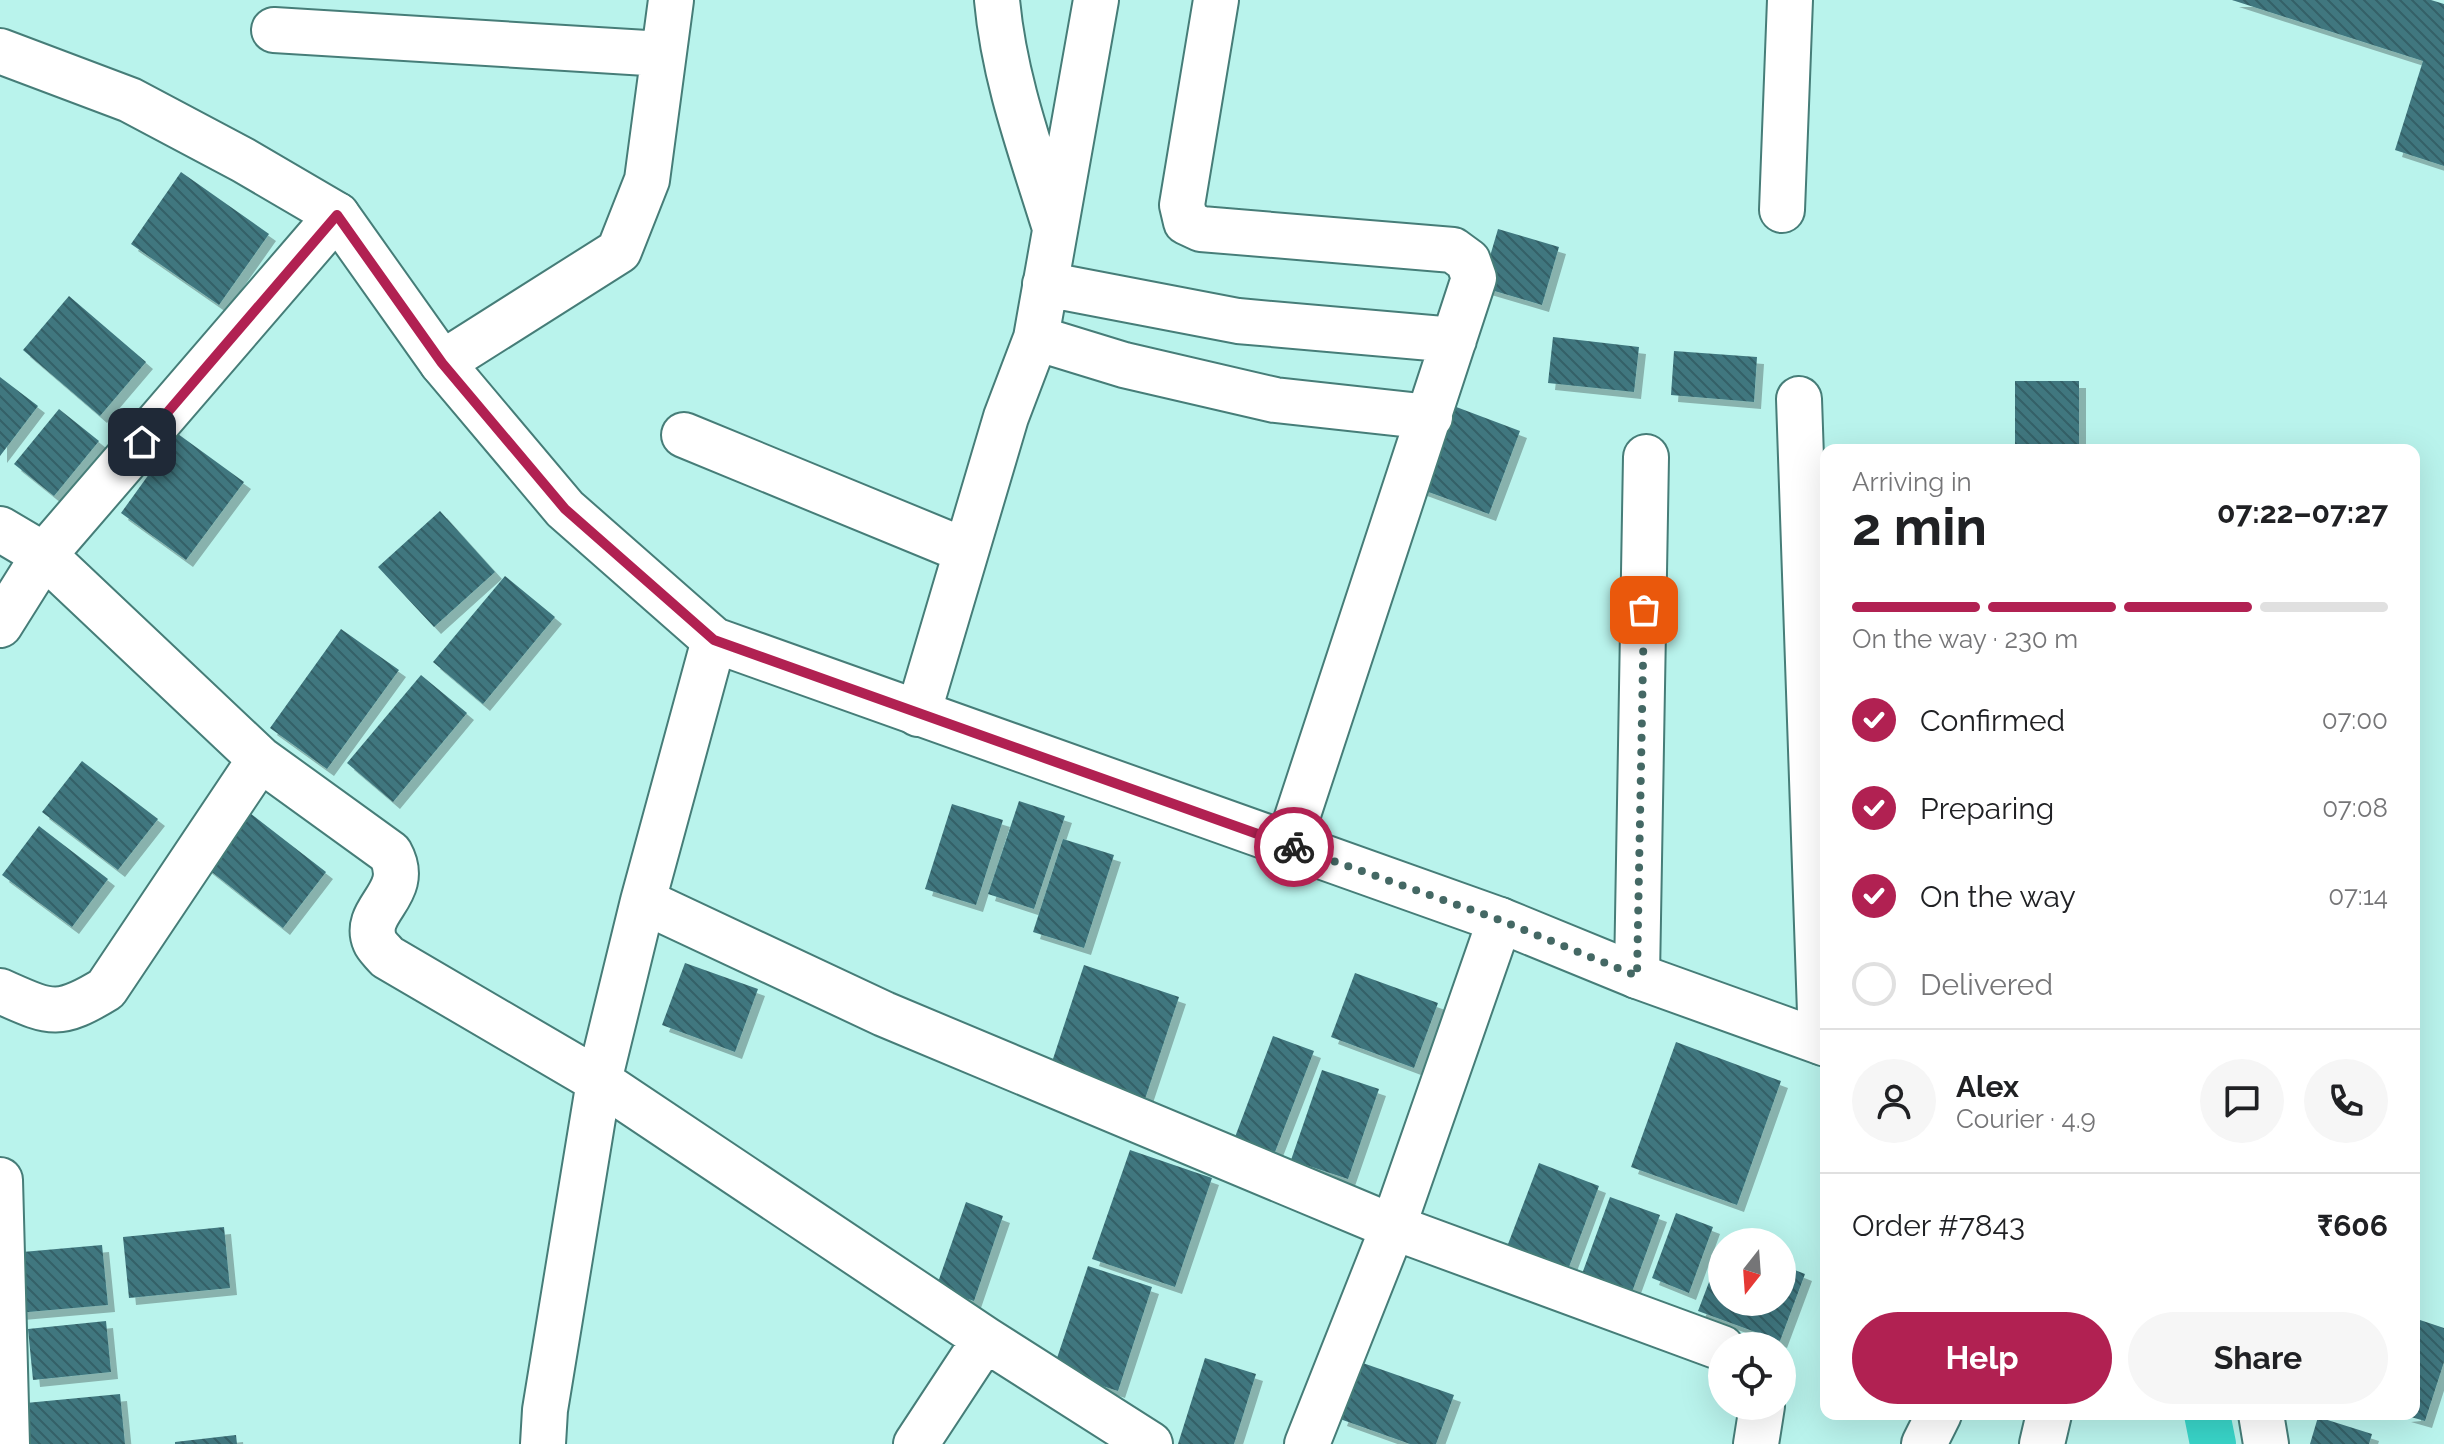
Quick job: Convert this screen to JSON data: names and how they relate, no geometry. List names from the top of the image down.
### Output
{
  "north": "bottom",
  "page": {
    "heading": ["2 min", "Arriving in", "07:22–07:27"],
    "panel": [
      "Alex",
      "Courier · 4.9",
      "Order #7843",
      "₹606"
    ],
    "bar": "On the way · 230 m",
    "list": [
      ["Confirmed", "07:00"],
      ["Preparing", "07:08"],
      ["On the way", "07:14"],
      "Delivered"
    ],
    "buttons": ["Help", "Share"]
  }
}
